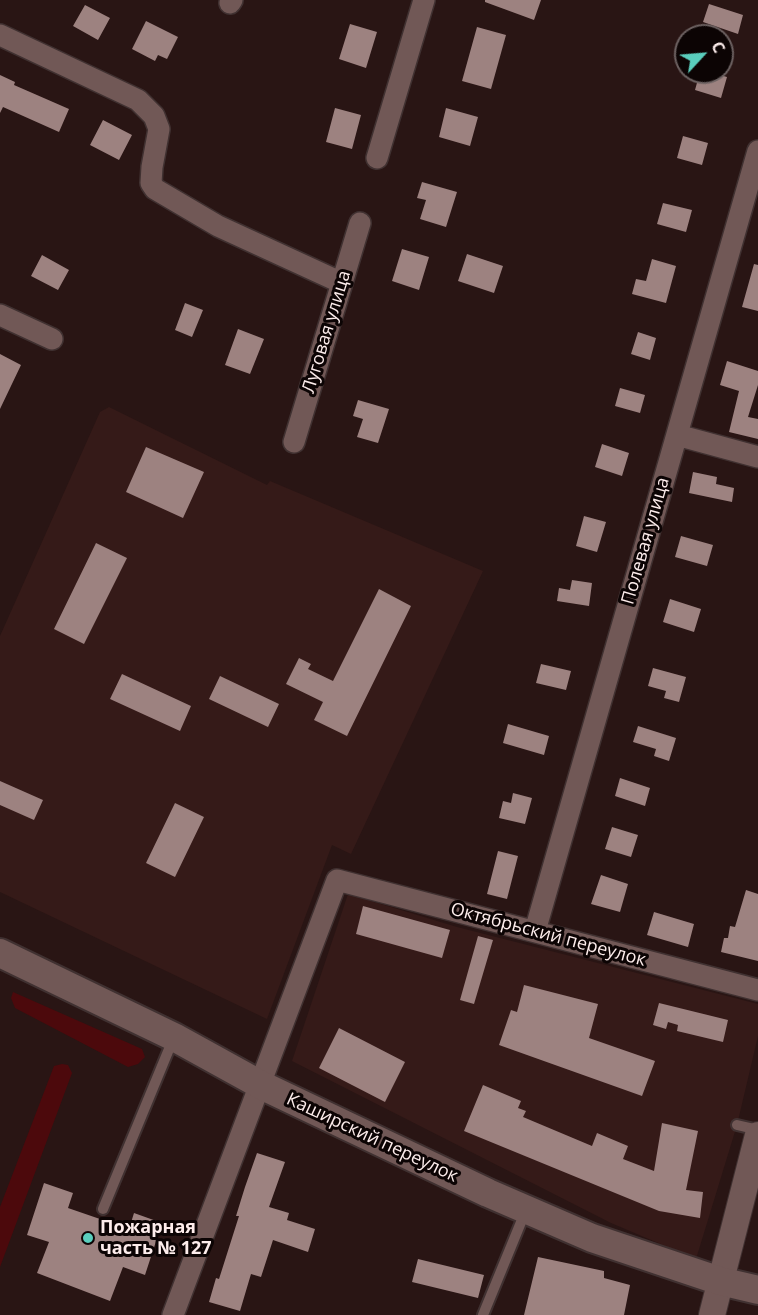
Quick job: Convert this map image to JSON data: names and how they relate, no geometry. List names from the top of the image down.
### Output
{
  "streets": {
    "main road": ["Каширский переулок"],
    "street": ["Луговая улица", "Полевая улица", "Октябрьский переулок"]
  },
  "crossings": [
    ["Полевая улица", "Октябрьский переулок"],
    ["Октябрьский переулок", "Каширский переулок"]
  ],
  "places": ["Пожарная часть № 127"],
  "north": "top right"
}
